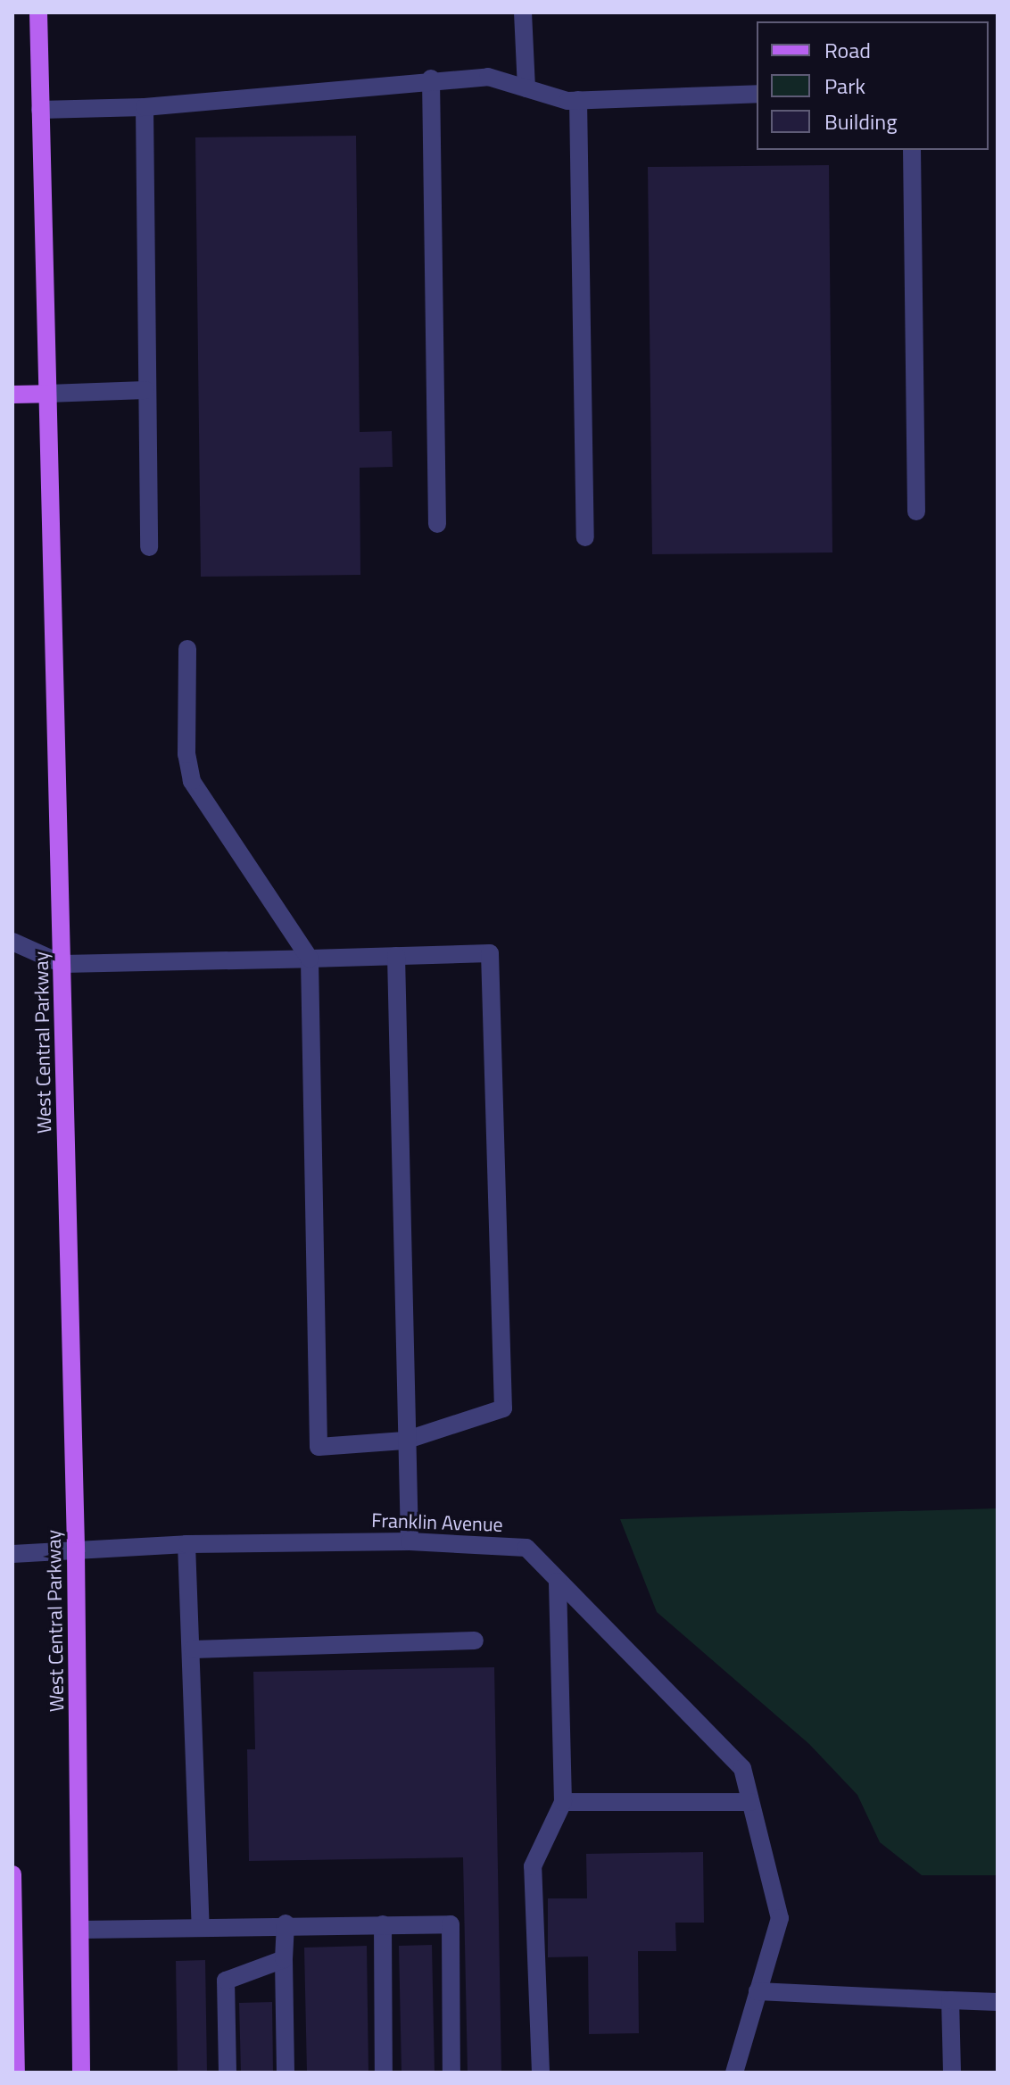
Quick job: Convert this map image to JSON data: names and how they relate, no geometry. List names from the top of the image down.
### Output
{
  "streets": {
    "main road": ["West Central Parkway"],
    "street": ["Franklin Avenue"]
  },
  "crossings": [
    ["West Central Parkway", "Franklin Avenue"]
  ],
  "legend": ["Road", "Park", "Building"]
}
